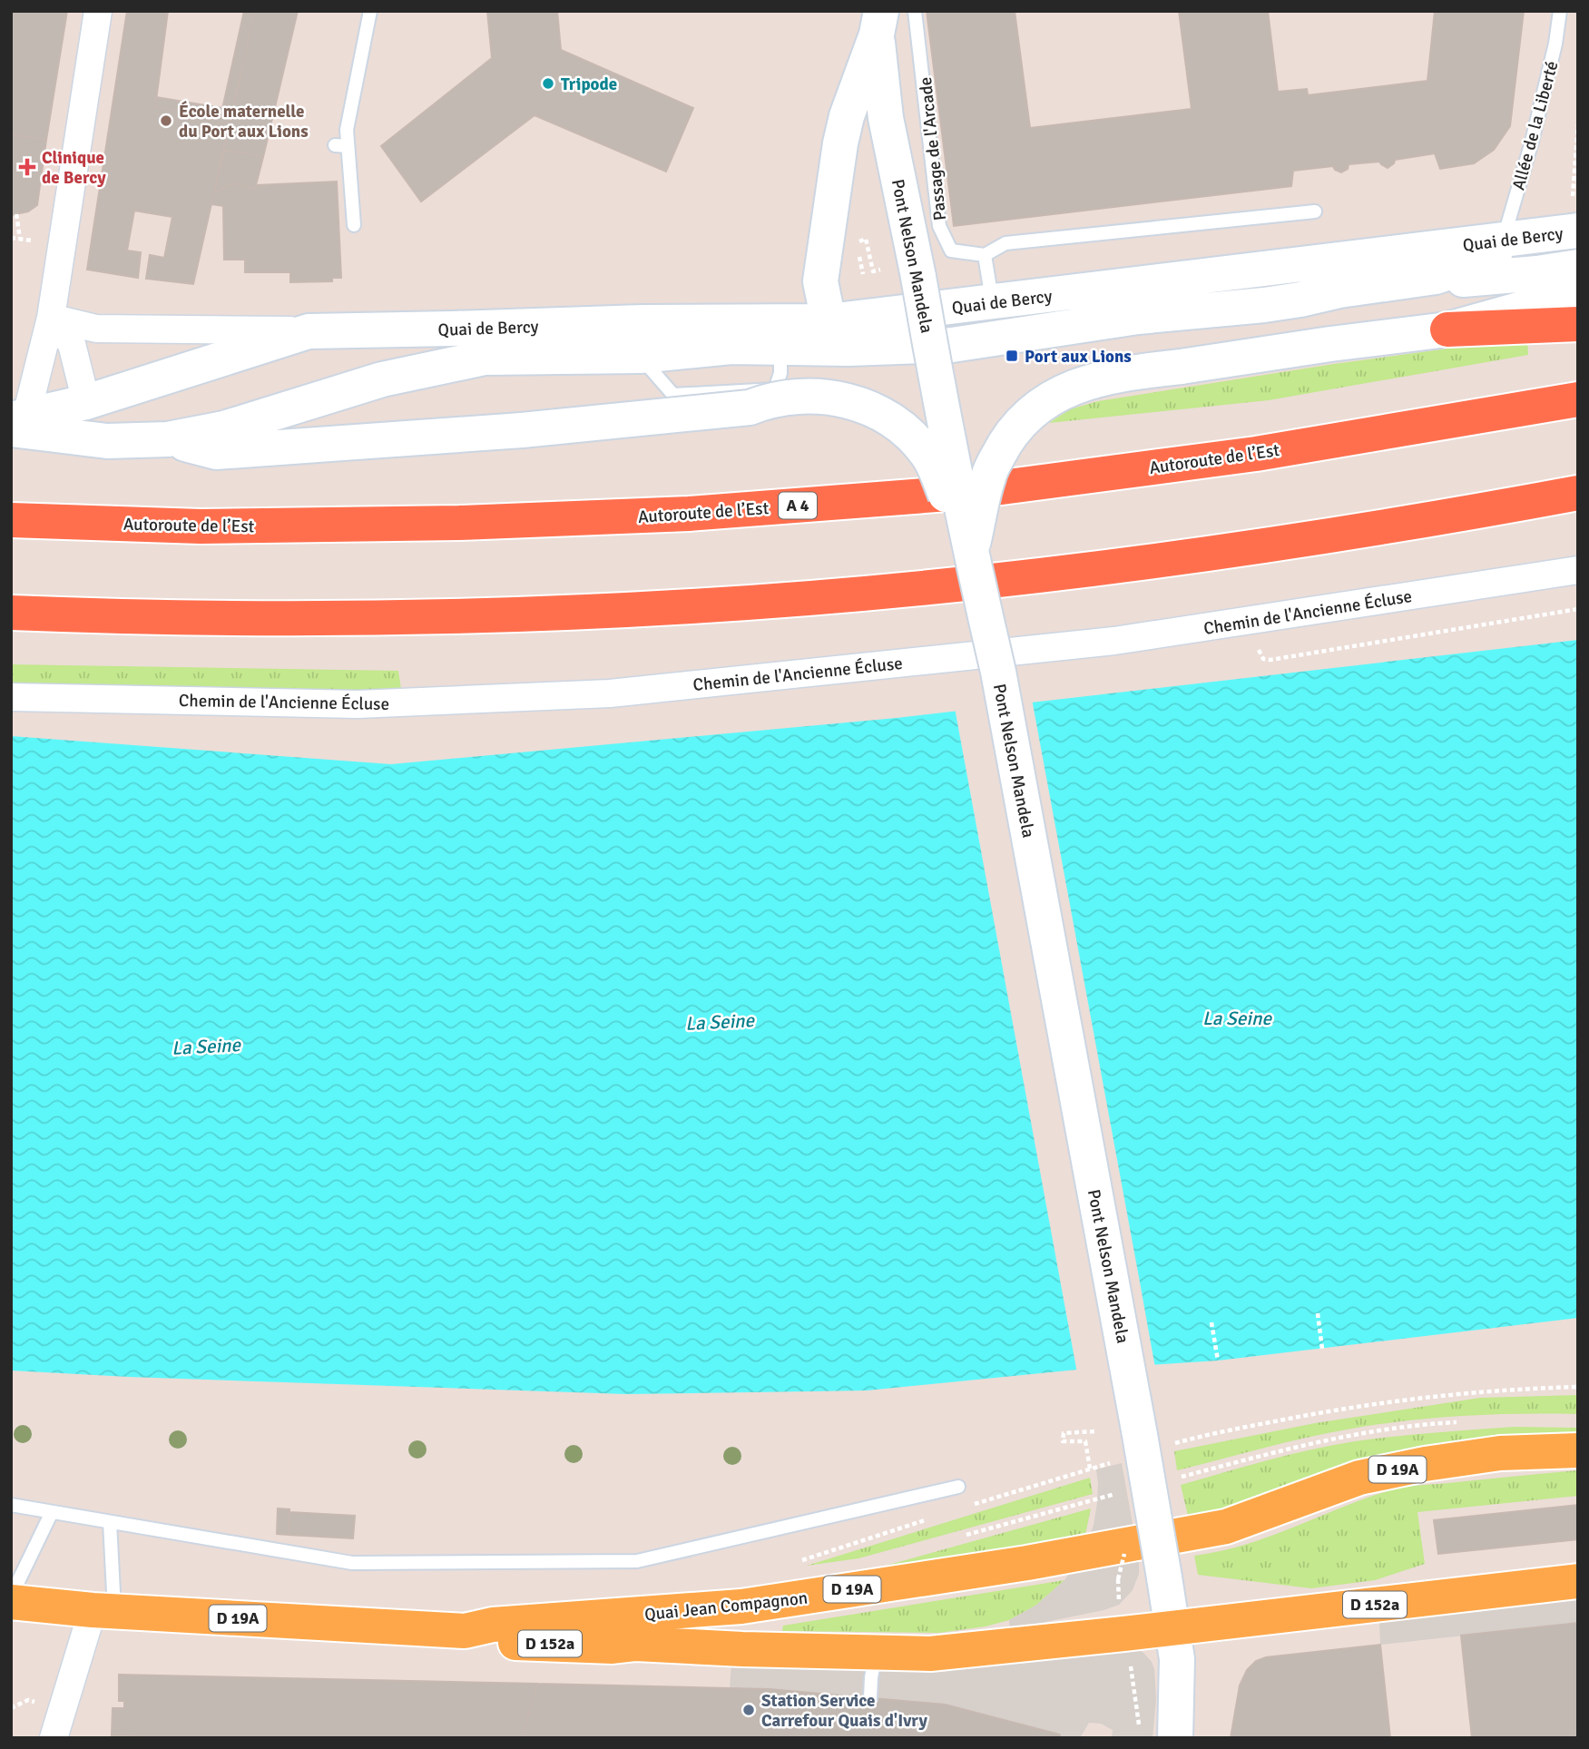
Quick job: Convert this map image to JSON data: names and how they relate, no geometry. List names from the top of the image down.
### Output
{
  "streets": {
    "highway": ["Autoroute de l’Est", "A 4"],
    "main road": [
      "Quai de Bercy",
      "Pont Nelson Mandela",
      "D 19A",
      "D 152a",
      "Quai Jean Compagnon"
    ],
    "street": ["Chemin de l'Ancienne Écluse"],
    "lane": ["Allée de la Liberté", "Passage de l'Arcade"]
  },
  "crossings": [
    ["Allée de la Liberté", "Quai de Bercy"],
    ["Pont Nelson Mandela", "D 152a"],
    ["D 152a", "Quai Jean Compagnon"]
  ],
  "water": ["La Seine"],
  "places": {
    "other": ["Tripode", "École maternelle du Port aux Lions", "Station Service Carrefour Quais d'Ivry"],
    "health": ["Clinique de Bercy"],
    "transit": ["Port aux Lions"]
  }
}
